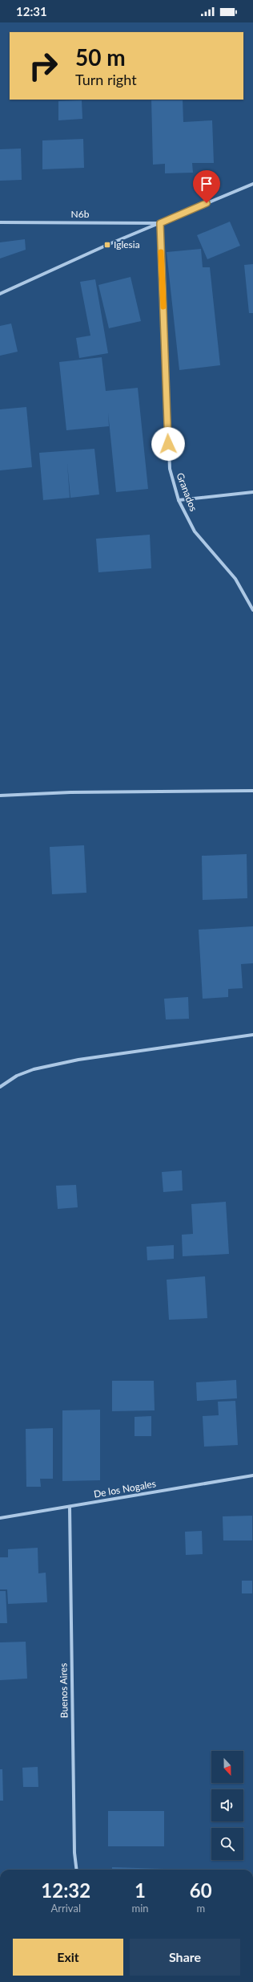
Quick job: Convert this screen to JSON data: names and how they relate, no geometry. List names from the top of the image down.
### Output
{
  "streets": {
    "street": [
      "N6b",
      "Granados",
      "De los Nogales",
      "Buenos Aires"
    ]
  },
  "crossings": [
    ["N6b", "Granados"],
    ["De los Nogales", "Buenos Aires"]
  ],
  "places": {
    "transit": ["Iglesia"]
  },
  "north": "bottom",
  "page": {
    "status": "12:31",
    "turn": ["50 m", "Turn right"],
    "eta": [
      "12:32",
      "Arrival",
      "1",
      "min",
      "60",
      "m"
    ],
    "buttons": ["Exit", "Share"]
  }
}
